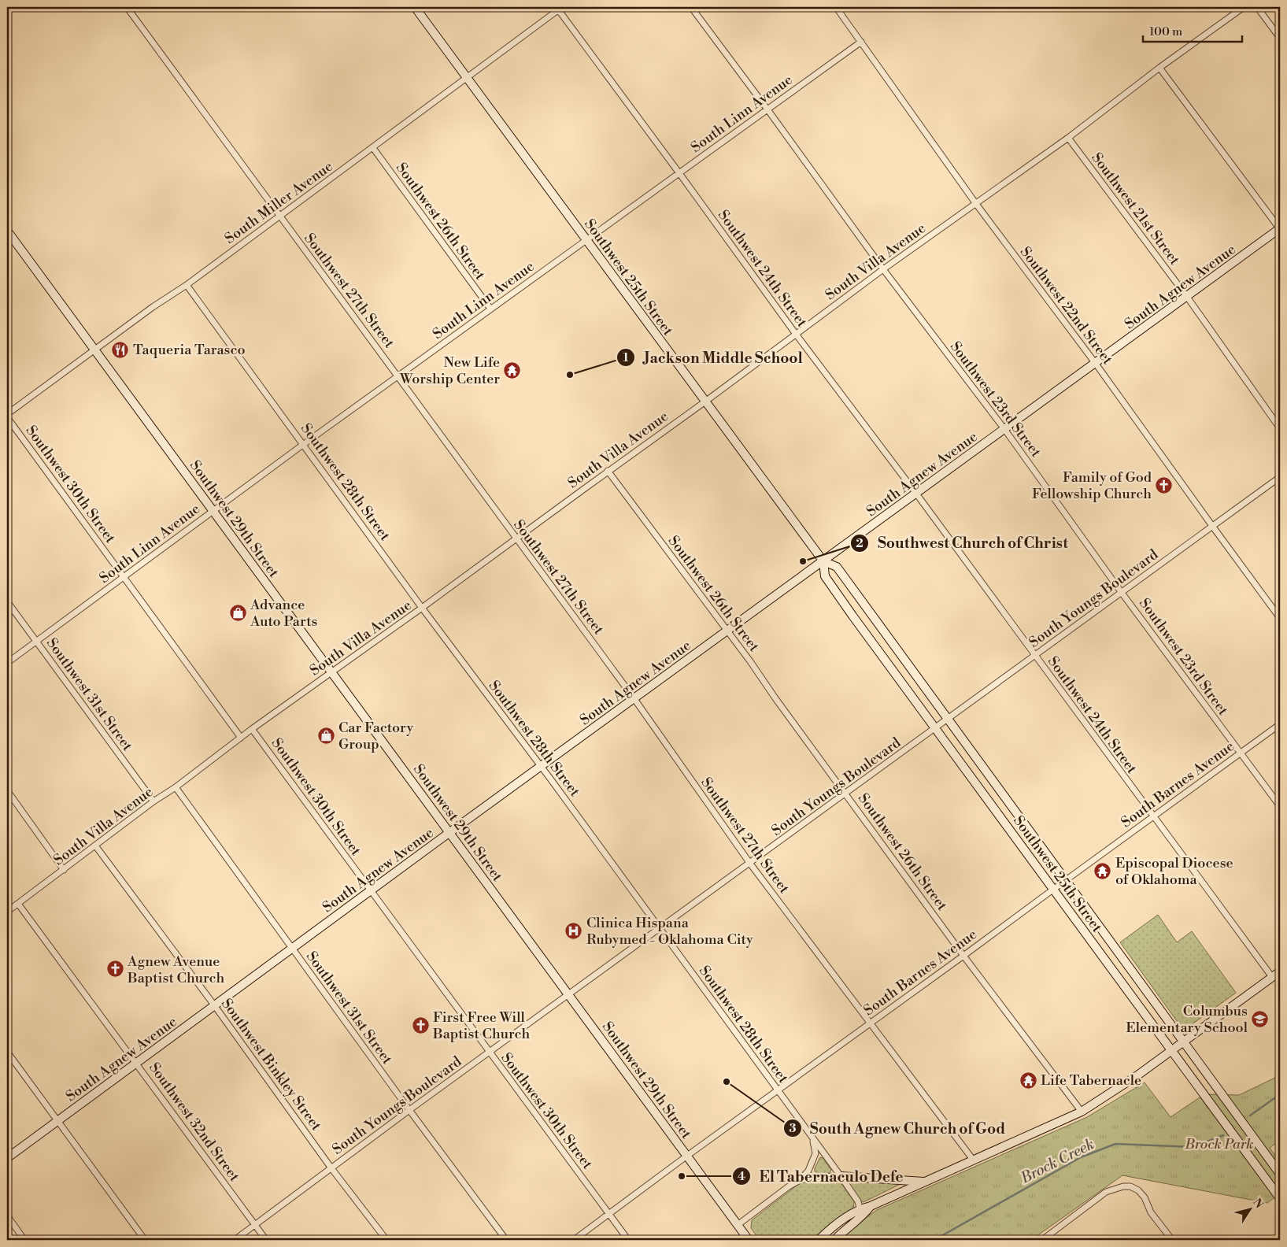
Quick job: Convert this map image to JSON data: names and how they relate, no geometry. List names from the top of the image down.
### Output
{
  "streets": {
    "main road": ["Southwest 25th Street", "South Agnew Avenue", "Southwest 29th Street"],
    "street": [
      "South Linn Avenue",
      "South Miller Avenue",
      "Southwest 21st Street",
      "Southwest 26th Street",
      "South Villa Avenue",
      "Southwest 24th Street",
      "Southwest 27th Street",
      "Southwest 22nd Street",
      "Southwest 23rd Street",
      "Southwest 28th Street",
      "Southwest 30th Street",
      "South Youngs Boulevard",
      "Southwest 31st Street",
      "South Barnes Avenue",
      "Southwest Binkley Street",
      "Southwest 32nd Street"
    ]
  },
  "crossings": [
    ["South Linn Avenue", "Southwest 26th Street"],
    ["South Linn Avenue", "Southwest 24th Street"],
    ["South Linn Avenue", "Southwest 25th Street"],
    ["South Linn Avenue", "Southwest 27th Street"],
    ["South Linn Avenue", "Southwest 22nd Street"],
    ["South Linn Avenue", "Southwest 23rd Street"],
    ["South Linn Avenue", "Southwest 28th Street"],
    ["South Linn Avenue", "Southwest 30th Street"],
    ["South Linn Avenue", "Southwest 29th Street"],
    ["South Linn Avenue", "Southwest 31st Street"],
    ["South Miller Avenue", "Southwest 26th Street"],
    ["South Miller Avenue", "Southwest 24th Street"],
    ["South Miller Avenue", "Southwest 25th Street"],
    ["South Miller Avenue", "Southwest 27th Street"],
    ["South Miller Avenue", "Southwest 28th Street"],
    ["South Miller Avenue", "Southwest 29th Street"],
    ["Southwest 21st Street", "South Villa Avenue"],
    ["Southwest 21st Street", "South Agnew Avenue"],
    ["Southwest 26th Street", "South Villa Avenue"],
    ["Southwest 26th Street", "South Agnew Avenue"],
    ["Southwest 26th Street", "South Youngs Boulevard"],
    ["Southwest 26th Street", "South Barnes Avenue"],
    ["South Villa Avenue", "Southwest 24th Street"],
    ["South Villa Avenue", "Southwest 25th Street"],
    ["South Villa Avenue", "Southwest 27th Street"],
    ["South Villa Avenue", "Southwest 22nd Street"],
    ["South Villa Avenue", "Southwest 23rd Street"],
    ["South Villa Avenue", "Southwest 28th Street"],
    ["South Villa Avenue", "Southwest 30th Street"],
    ["South Villa Avenue", "Southwest 29th Street"],
    ["South Villa Avenue", "Southwest 31st Street"],
    ["South Villa Avenue", "Southwest Binkley Street"],
    ["South Villa Avenue", "Southwest 32nd Street"],
    ["Southwest 24th Street", "South Agnew Avenue"],
    ["Southwest 24th Street", "South Youngs Boulevard"],
    ["Southwest 24th Street", "South Barnes Avenue"],
    ["Southwest 25th Street", "South Agnew Avenue"],
    ["Southwest 25th Street", "South Youngs Boulevard"],
    ["Southwest 25th Street", "South Barnes Avenue"],
    ["South Agnew Avenue", "Southwest 27th Street"],
    ["South Agnew Avenue", "Southwest 22nd Street"],
    ["South Agnew Avenue", "Southwest 23rd Street"],
    ["South Agnew Avenue", "Southwest 28th Street"],
    ["South Agnew Avenue", "Southwest 30th Street"],
    ["South Agnew Avenue", "Southwest 29th Street"],
    ["South Agnew Avenue", "Southwest 31st Street"],
    ["South Agnew Avenue", "Southwest Binkley Street"],
    ["South Agnew Avenue", "Southwest 32nd Street"],
    ["Southwest 27th Street", "South Youngs Boulevard"],
    ["Southwest 27th Street", "South Barnes Avenue"],
    ["Southwest 22nd Street", "South Youngs Boulevard"],
    ["Southwest 23rd Street", "South Youngs Boulevard"],
    ["Southwest 23rd Street", "South Barnes Avenue"],
    ["Southwest 28th Street", "South Youngs Boulevard"],
    ["Southwest 28th Street", "South Barnes Avenue"],
    ["Southwest 30th Street", "South Youngs Boulevard"],
    ["Southwest 30th Street", "South Barnes Avenue"],
    ["Southwest 29th Street", "South Youngs Boulevard"],
    ["Southwest 29th Street", "South Barnes Avenue"],
    ["South Youngs Boulevard", "Southwest 31st Street"],
    ["South Youngs Boulevard", "Southwest Binkley Street"],
    ["South Youngs Boulevard", "Southwest 32nd Street"]
  ],
  "water": ["Brock Creek"],
  "parks": ["Brock Park"],
  "places": {
    "restaurant": ["Taqueria Tarasco"],
    "temple": ["New Life Worship Center", "Episcopal Diocese of Oklahoma", "Life Tabernacle"],
    "other": [
      "Jackson Middle School",
      "Southwest Church of Christ",
      "South Agnew Church of God",
      "El Tabernaculo Defe"
    ],
    "church": ["Family of God Fellowship Church", "Agnew Avenue Baptist Church", "First Free Will Baptist Church"],
    "shop": ["Advance Auto Parts", "Car Factory Group"],
    "hospital": ["Clinica Hispana Rubymed - Oklahoma City"],
    "school or university": ["Columbus Elementary School"]
  },
  "scale_bar": "100 m",
  "north": "top right"
}
